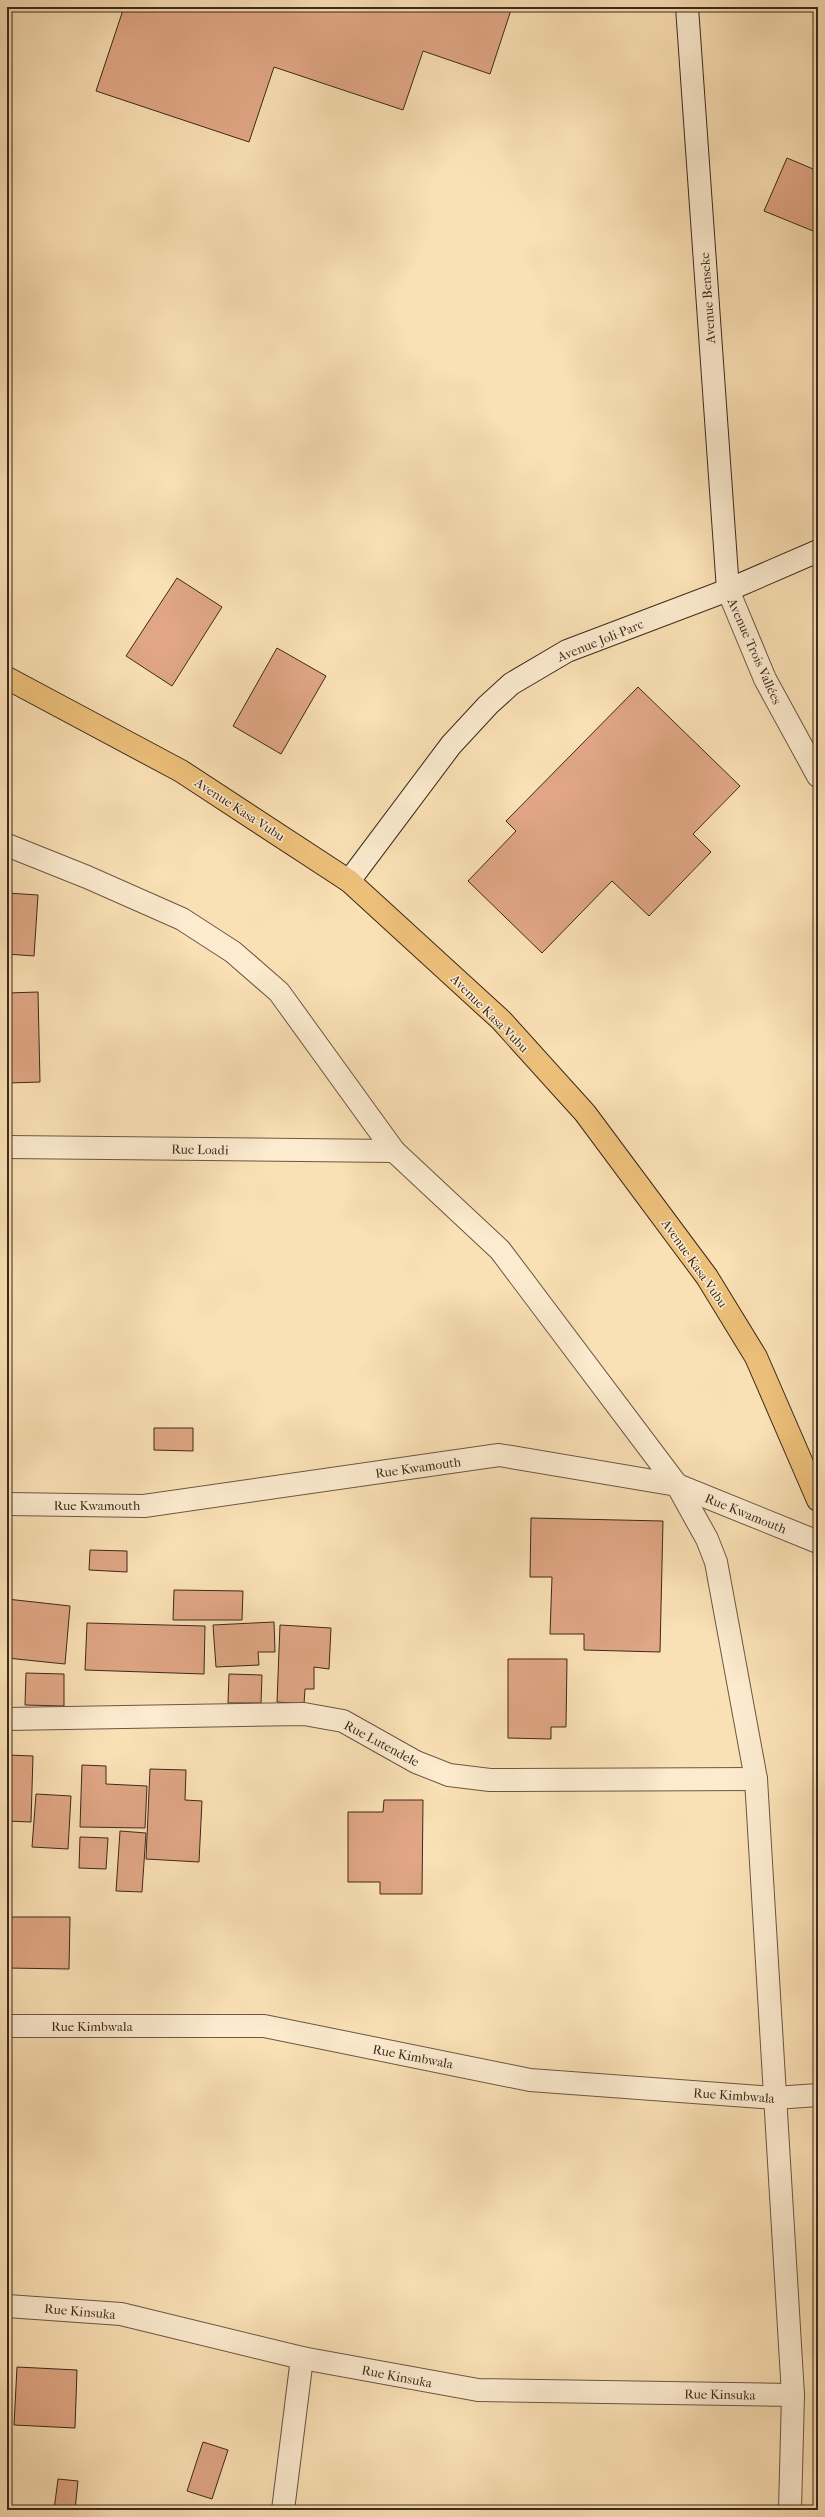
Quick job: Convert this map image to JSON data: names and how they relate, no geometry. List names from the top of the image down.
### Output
{
  "streets": {
    "main road": ["Avenue Kasa-Vubu"],
    "street": [
      "Avenue Benseke",
      "Avenue Joli-Parc",
      "Avenue Trois Vallées",
      "Rue Loadi",
      "Rue Kwamouth",
      "Rue Lutendele",
      "Rue Kimbwala",
      "Rue Kinsuka"
    ]
  },
  "crossings": [
    ["Avenue Benseke", "Avenue Joli-Parc"],
    ["Avenue Benseke", "Avenue Trois Vallées"],
    ["Avenue Joli-Parc", "Avenue Trois Vallées"],
    ["Avenue Joli-Parc", "Avenue Kasa-Vubu"]
  ]
}
